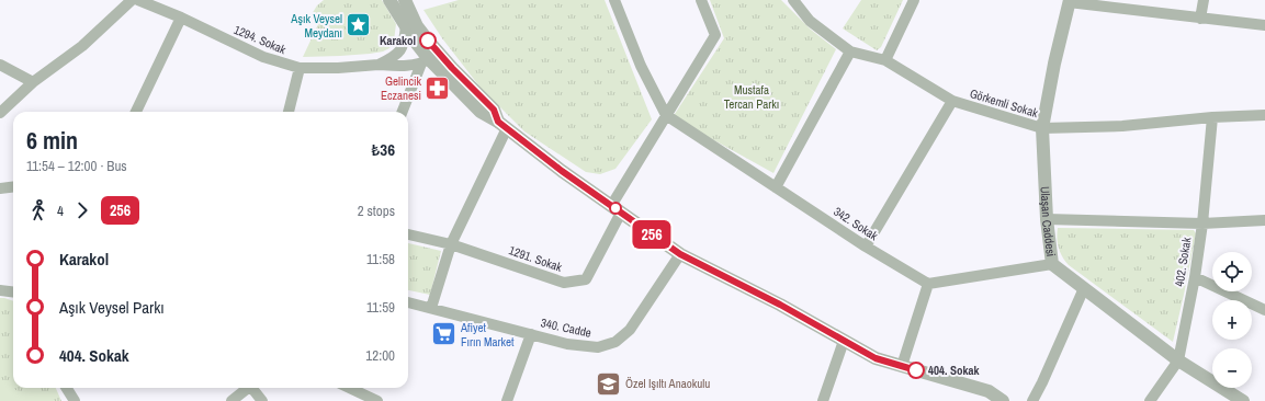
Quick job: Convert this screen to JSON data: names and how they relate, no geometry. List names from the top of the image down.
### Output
{
  "streets": {
    "street": [
      "1294. Sokak",
      "Görkemli Sokak",
      "Ulaşan Caddesi",
      "342. Sokak",
      "1291. Sokak",
      "402. Sokak",
      "340. Cadde"
    ]
  },
  "crossings": [
    ["Görkemli Sokak", "Ulaşan Caddesi"],
    ["Görkemli Sokak", "402. Sokak"],
    ["Ulaşan Caddesi", "402. Sokak"]
  ],
  "parks": ["Mustafa Tercan Parkı"],
  "places": {
    "place": ["Aşık Veysel Meydanı"],
    "other": ["Karakol", "404. Sokak"],
    "pharmacy": ["Gelincik Eczanesi"],
    "supermarket": ["Afiyet Fırın Market"],
    "school or university": ["Özel Işıltı Anaokulu"]
  },
  "lines": ["bus line 256"],
  "page": {
    "on_map": "256",
    "heading": ["6 min", "11:54 – 12:00 · Bus", "₺36"],
    "legs": ["4", "256", "2 stops"],
    "list": [
      {
        "name": "Karakol",
        "value": "11:58"
      },
      {
        "name": "Aşık Veysel Parkı",
        "value": "11:59"
      },
      {
        "name": "404. Sokak",
        "value": "12:00"
      }
    ],
    "map_buttons": ["+", "−"]
  }
}
